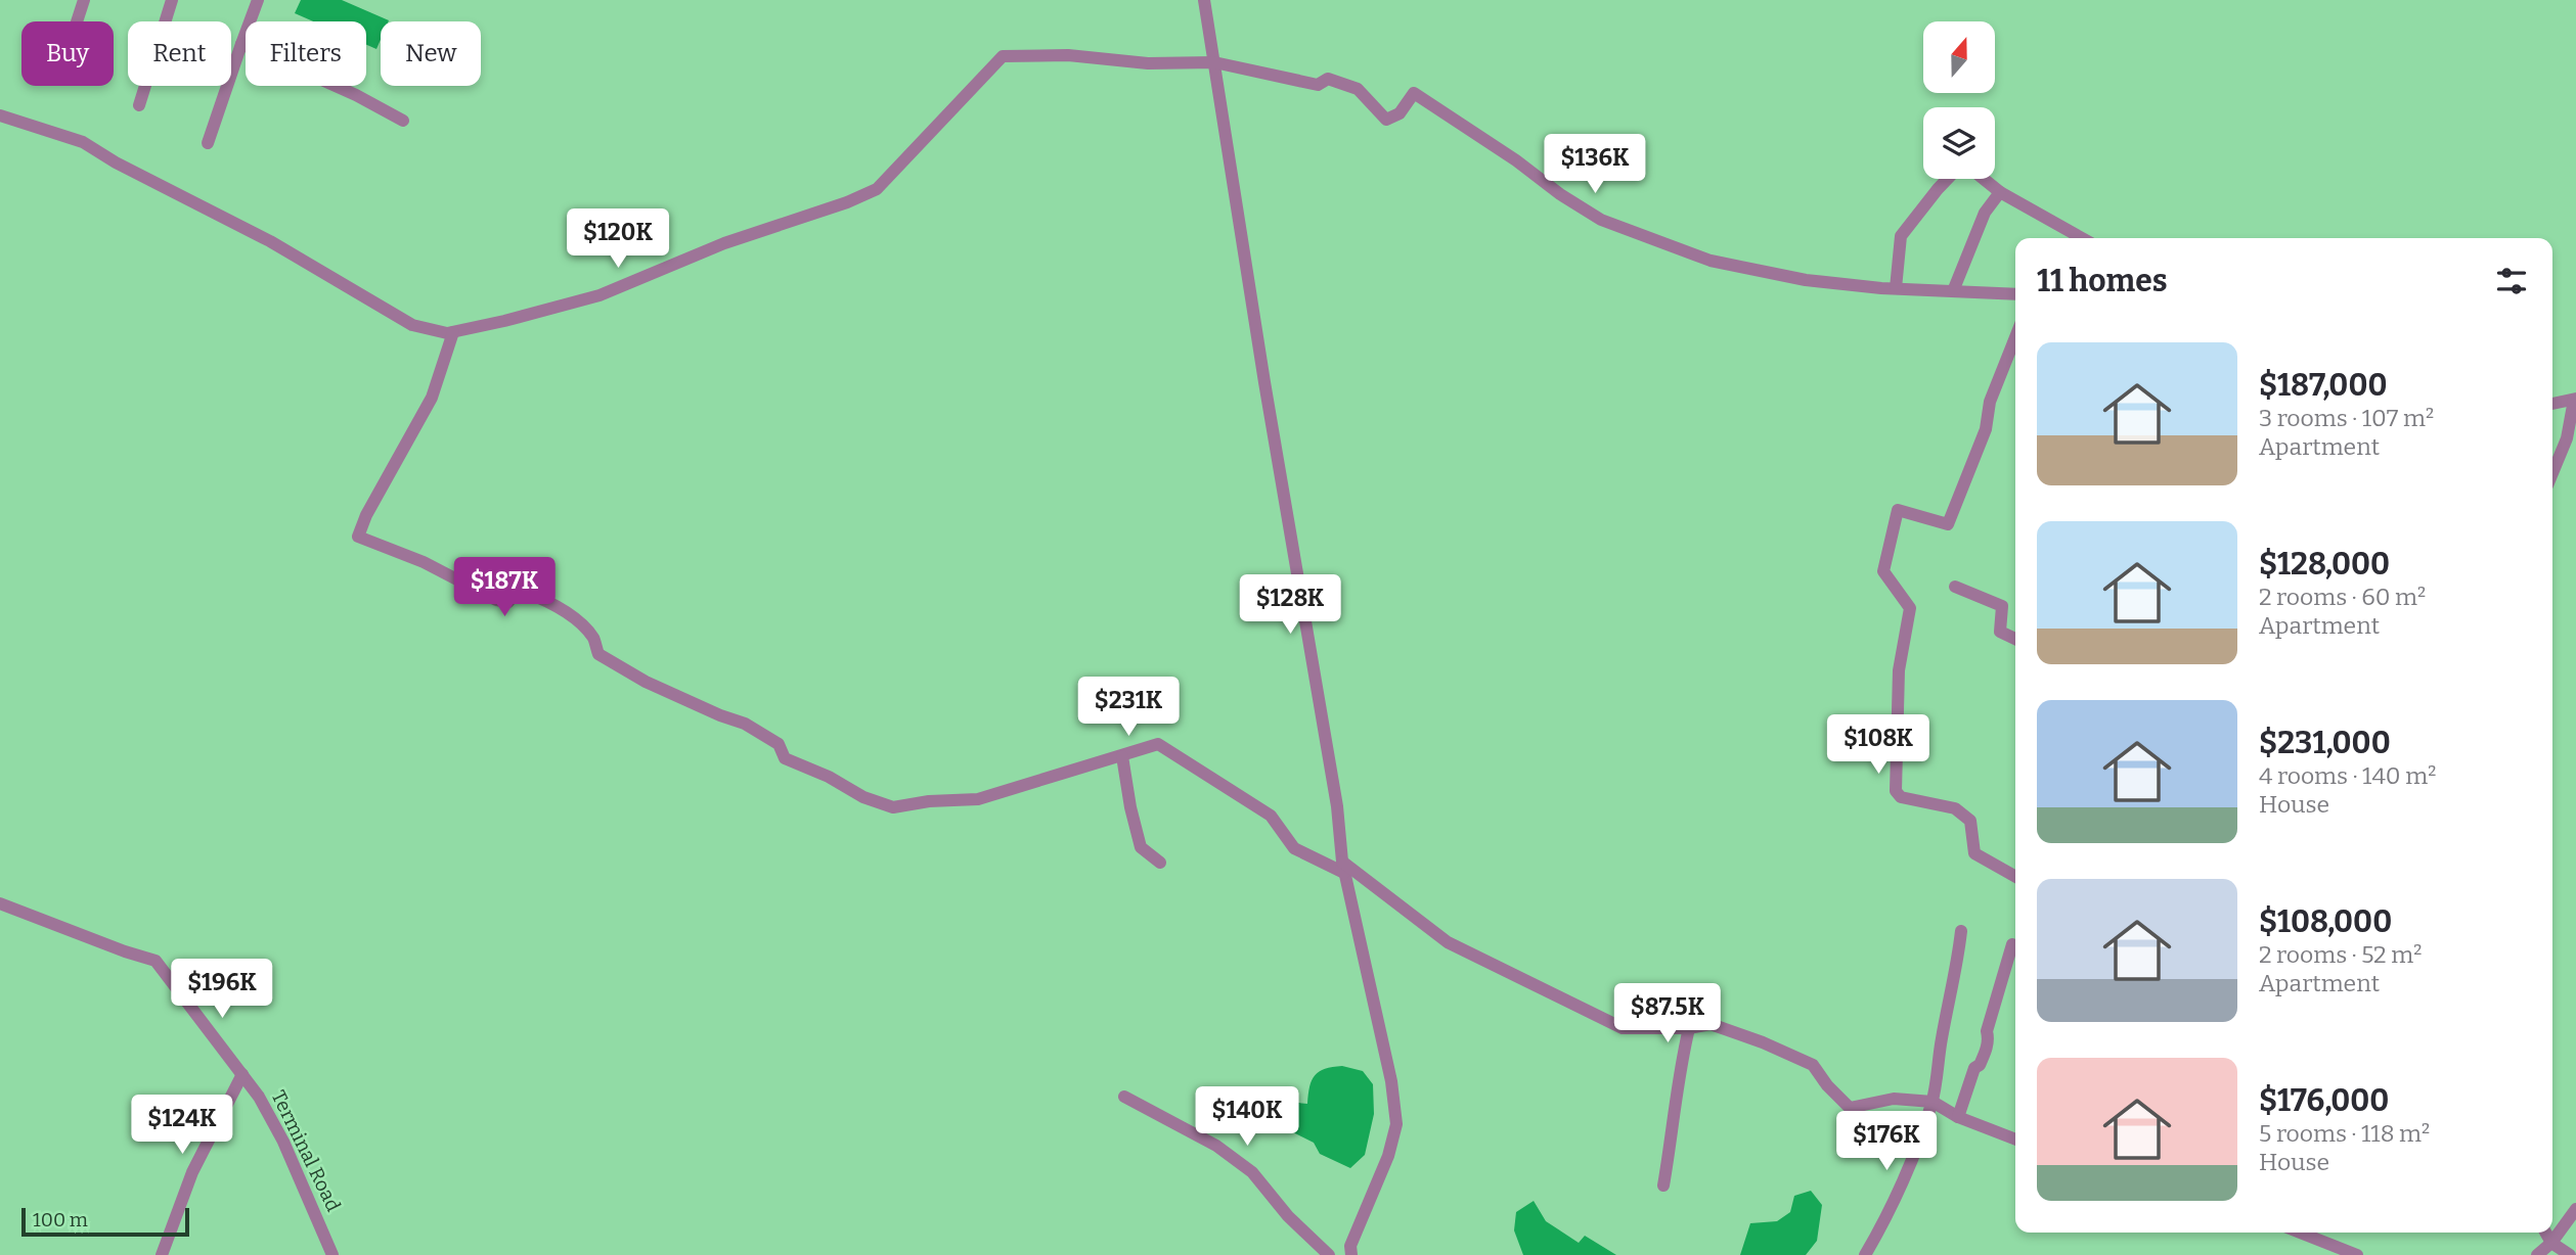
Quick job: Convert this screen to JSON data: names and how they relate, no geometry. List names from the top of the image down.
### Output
{
  "streets": {
    "street": ["Terminal Road"]
  },
  "scale_bar": "100 m",
  "north": "top",
  "page": {
    "chip": [
      "Buy",
      "Rent",
      "Filters",
      "New"
    ],
    "price": [
      "$136K",
      "$120K",
      "$187K",
      "$128K",
      "$231K",
      "$108K",
      "$196K",
      "$87.5K",
      "$140K",
      "$124K",
      "$176K"
    ],
    "heading": "11 homes",
    "list": [
      {
        "name": "$187,000",
        "note": "3 rooms · 107 m² · Apartment"
      },
      {
        "name": "$128,000",
        "note": "2 rooms · 60 m² · Apartment"
      },
      {
        "name": "$231,000",
        "note": "4 rooms · 140 m² · House"
      },
      {
        "name": "$108,000",
        "note": "2 rooms · 52 m² · Apartment"
      },
      {
        "name": "$176,000",
        "note": "5 rooms · 118 m² · House"
      }
    ],
    "scale": "100 m"
  }
}
